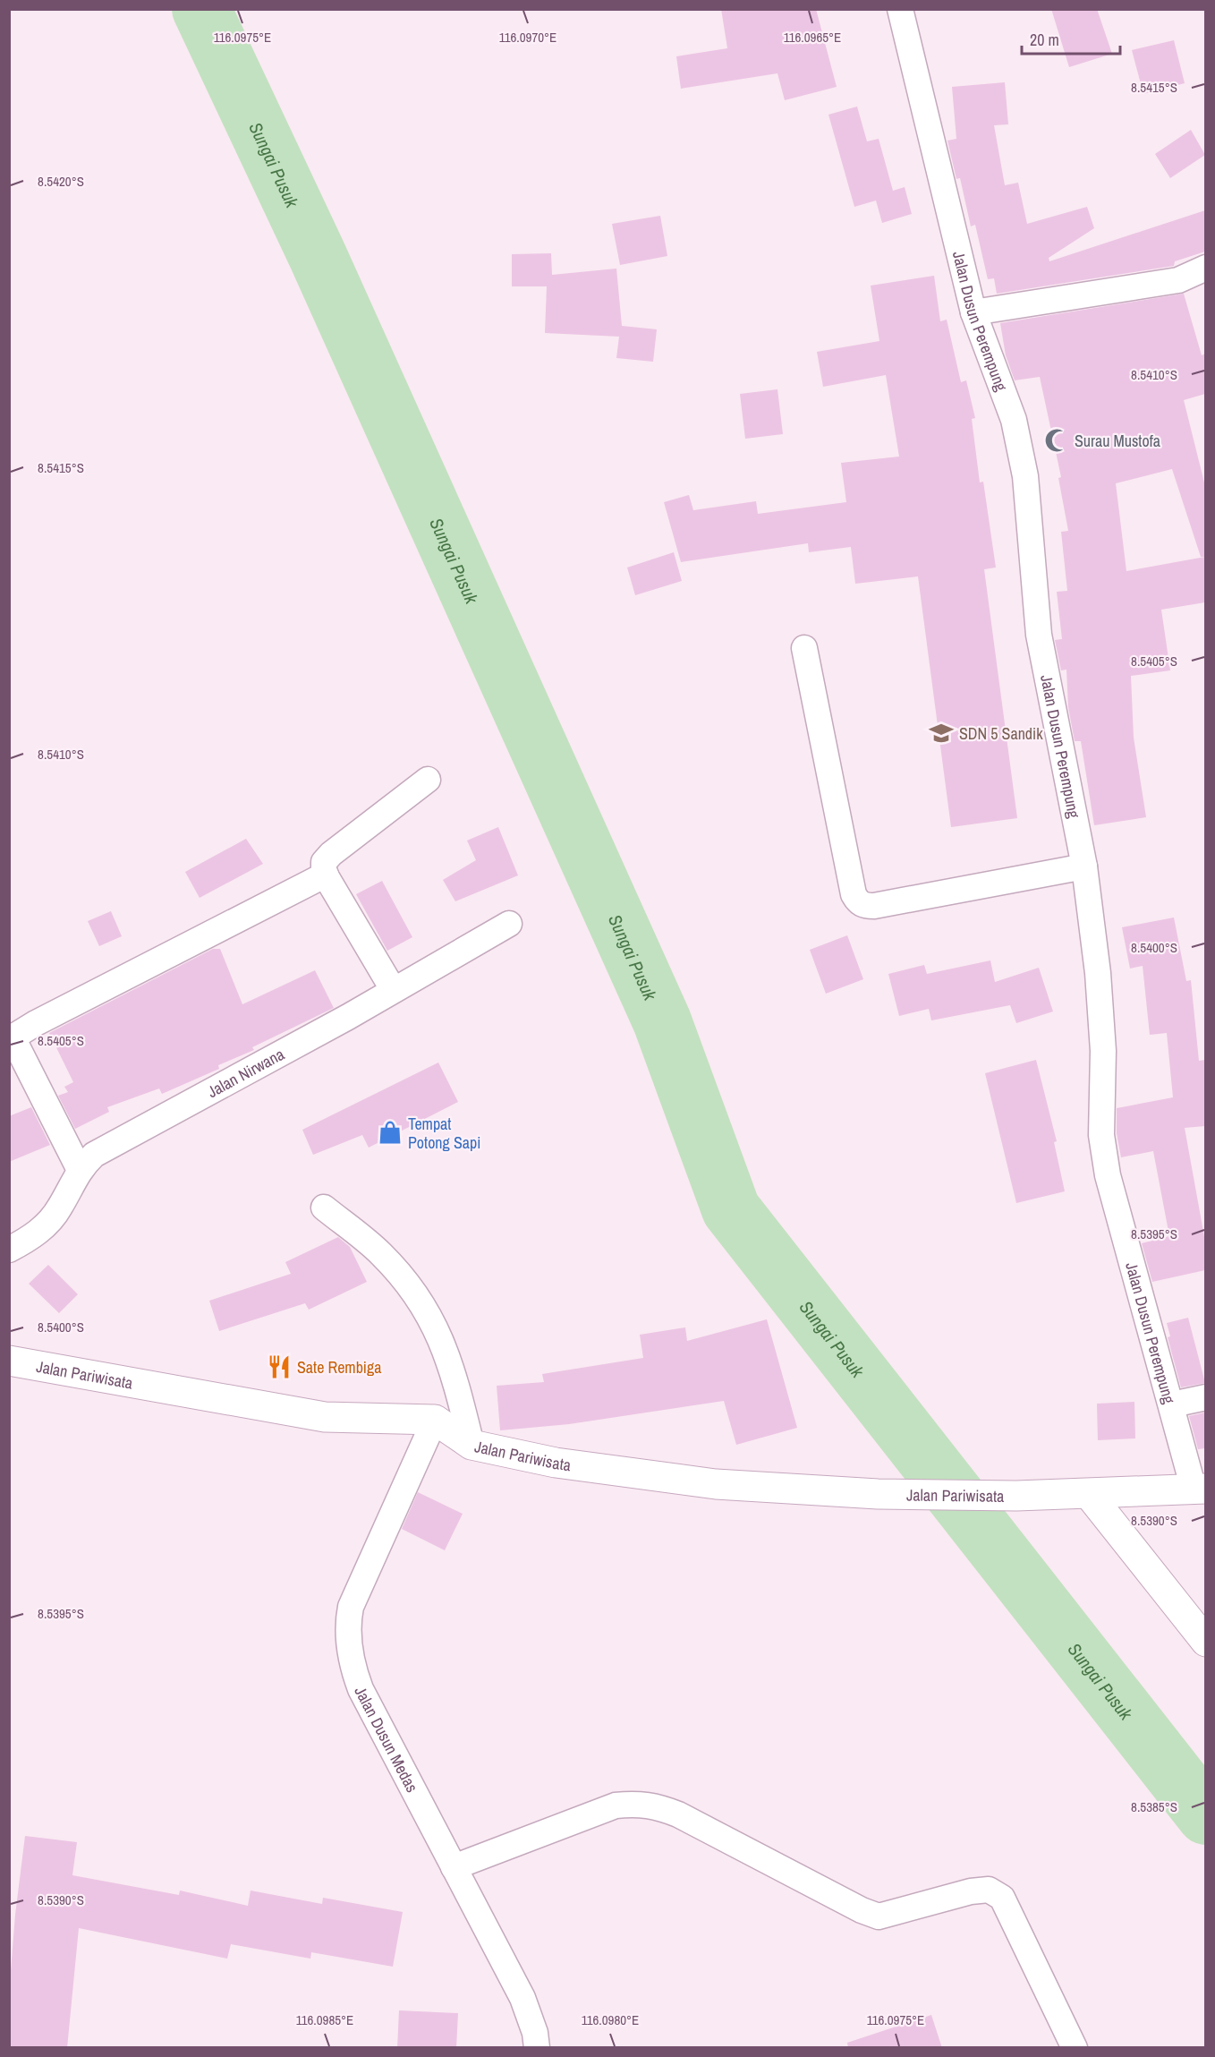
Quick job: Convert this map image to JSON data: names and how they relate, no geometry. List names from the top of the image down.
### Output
{
  "streets": {
    "main road": ["Jalan Pariwisata"],
    "street": ["Jalan Dusun Perempung", "Jalan Nirwana", "Jalan Dusun Medas"]
  },
  "crossings": [
    ["Jalan Dusun Perempung", "Jalan Pariwisata"],
    ["Jalan Pariwisata", "Jalan Dusun Medas"]
  ],
  "water": ["Sungai Pusuk"],
  "places": {
    "mosque": ["Surau Mustofa"],
    "school or university": ["SDN 5 Sandik"],
    "shop": ["Tempat Potong Sapi"],
    "restaurant": ["Sate Rembiga"]
  },
  "scale_bar": "20 m",
  "coordinates": [
    "116.0975°E",
    "116.0970°E",
    "116.0965°E",
    "8.5415°S",
    "8.5420°S",
    "8.5410°S",
    "8.5405°S",
    "8.5400°S",
    "8.5395°S",
    "8.5390°S",
    "8.5385°S",
    "116.0985°E",
    "116.0980°E"
  ]
}
